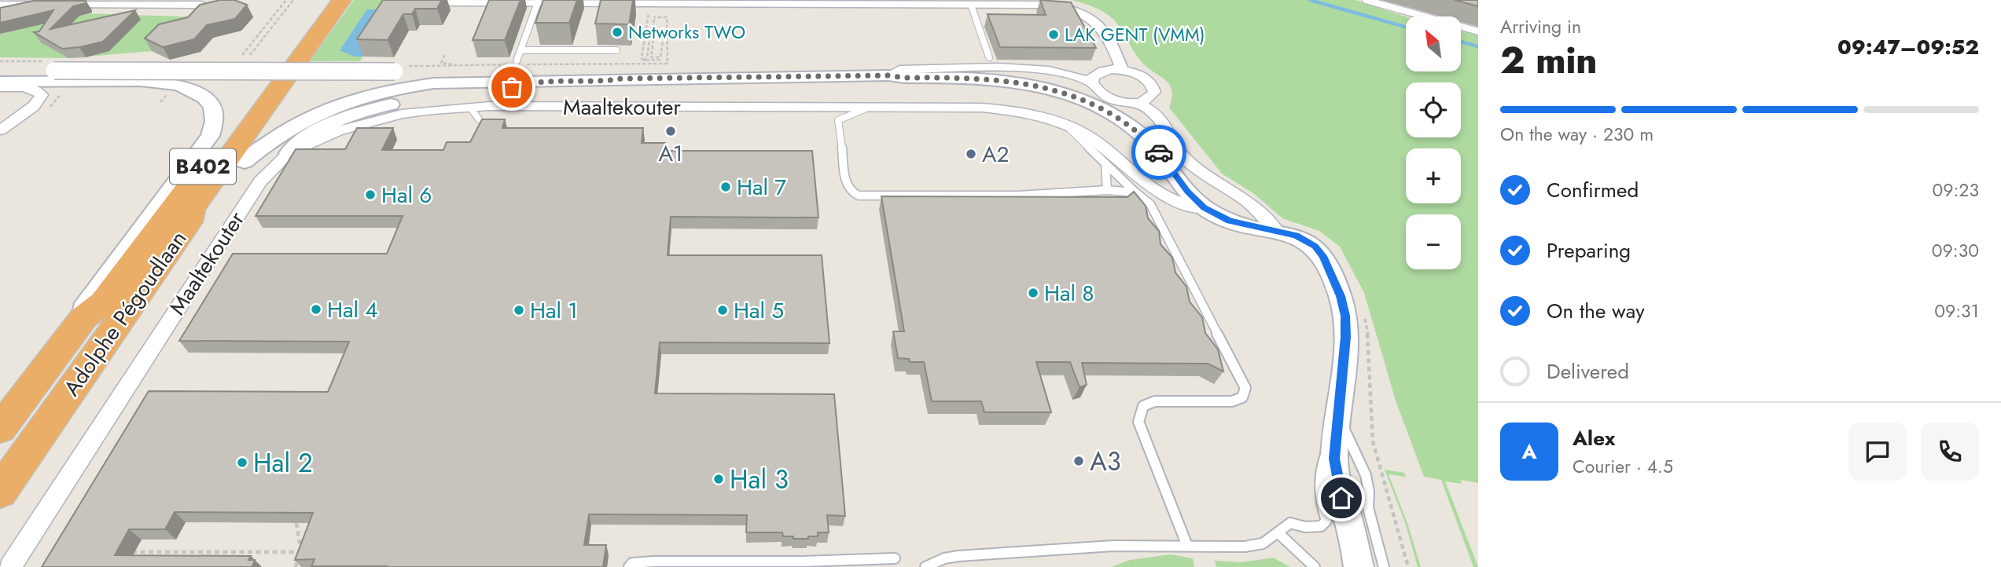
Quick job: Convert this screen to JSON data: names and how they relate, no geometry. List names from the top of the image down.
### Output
{
  "streets": {
    "highway": ["B402", "Adolphe Pégoudlaan"],
    "street": ["Maaltekouter"]
  },
  "places": [
    "Networks TWO",
    "LAK GENT (VMM)",
    "A1",
    "A2",
    "Hal 7",
    "Hal 6",
    "Hal 8",
    "Hal 4",
    "Hal 1",
    "Hal 5",
    "A3",
    "Hal 2",
    "Hal 3"
  ],
  "north": "top left",
  "page": {
    "heading": ["2 min", "Arriving in", "09:47–09:52"],
    "panel": ["Alex", "Courier · 4.5"],
    "map_buttons": ["+", "−"],
    "bar": "On the way · 230 m",
    "list": [
      ["Confirmed", "09:23"],
      ["Preparing", "09:30"],
      ["On the way", "09:31"],
      "Delivered"
    ],
    "round": "A"
  }
}
